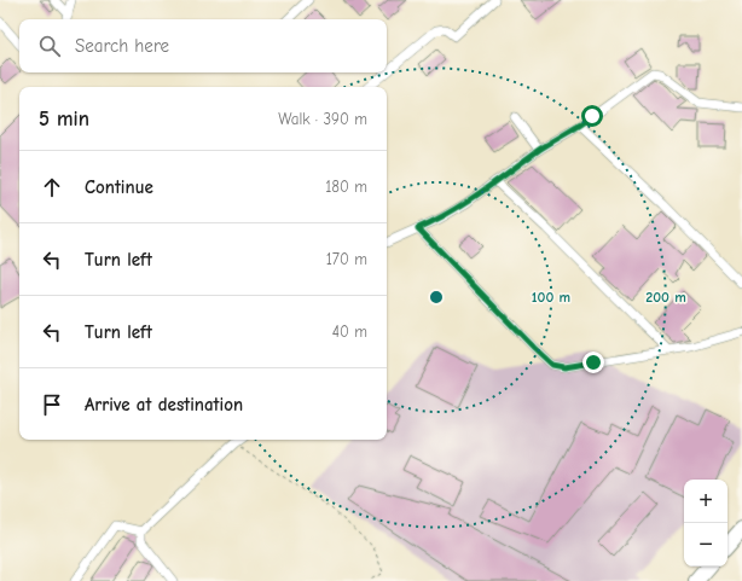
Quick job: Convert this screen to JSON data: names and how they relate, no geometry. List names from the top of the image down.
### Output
{
  "page": {
    "search": "Search here",
    "heading": ["5 min", "Walk · 390 m"],
    "list": [
      ["Continue", "180 m"],
      ["Turn left", "170 m"],
      ["Turn left", "40 m"],
      "Arrive at destination"
    ],
    "map_buttons": ["+", "−"]
  },
  "rings": ["100 m", "200 m"]
}
